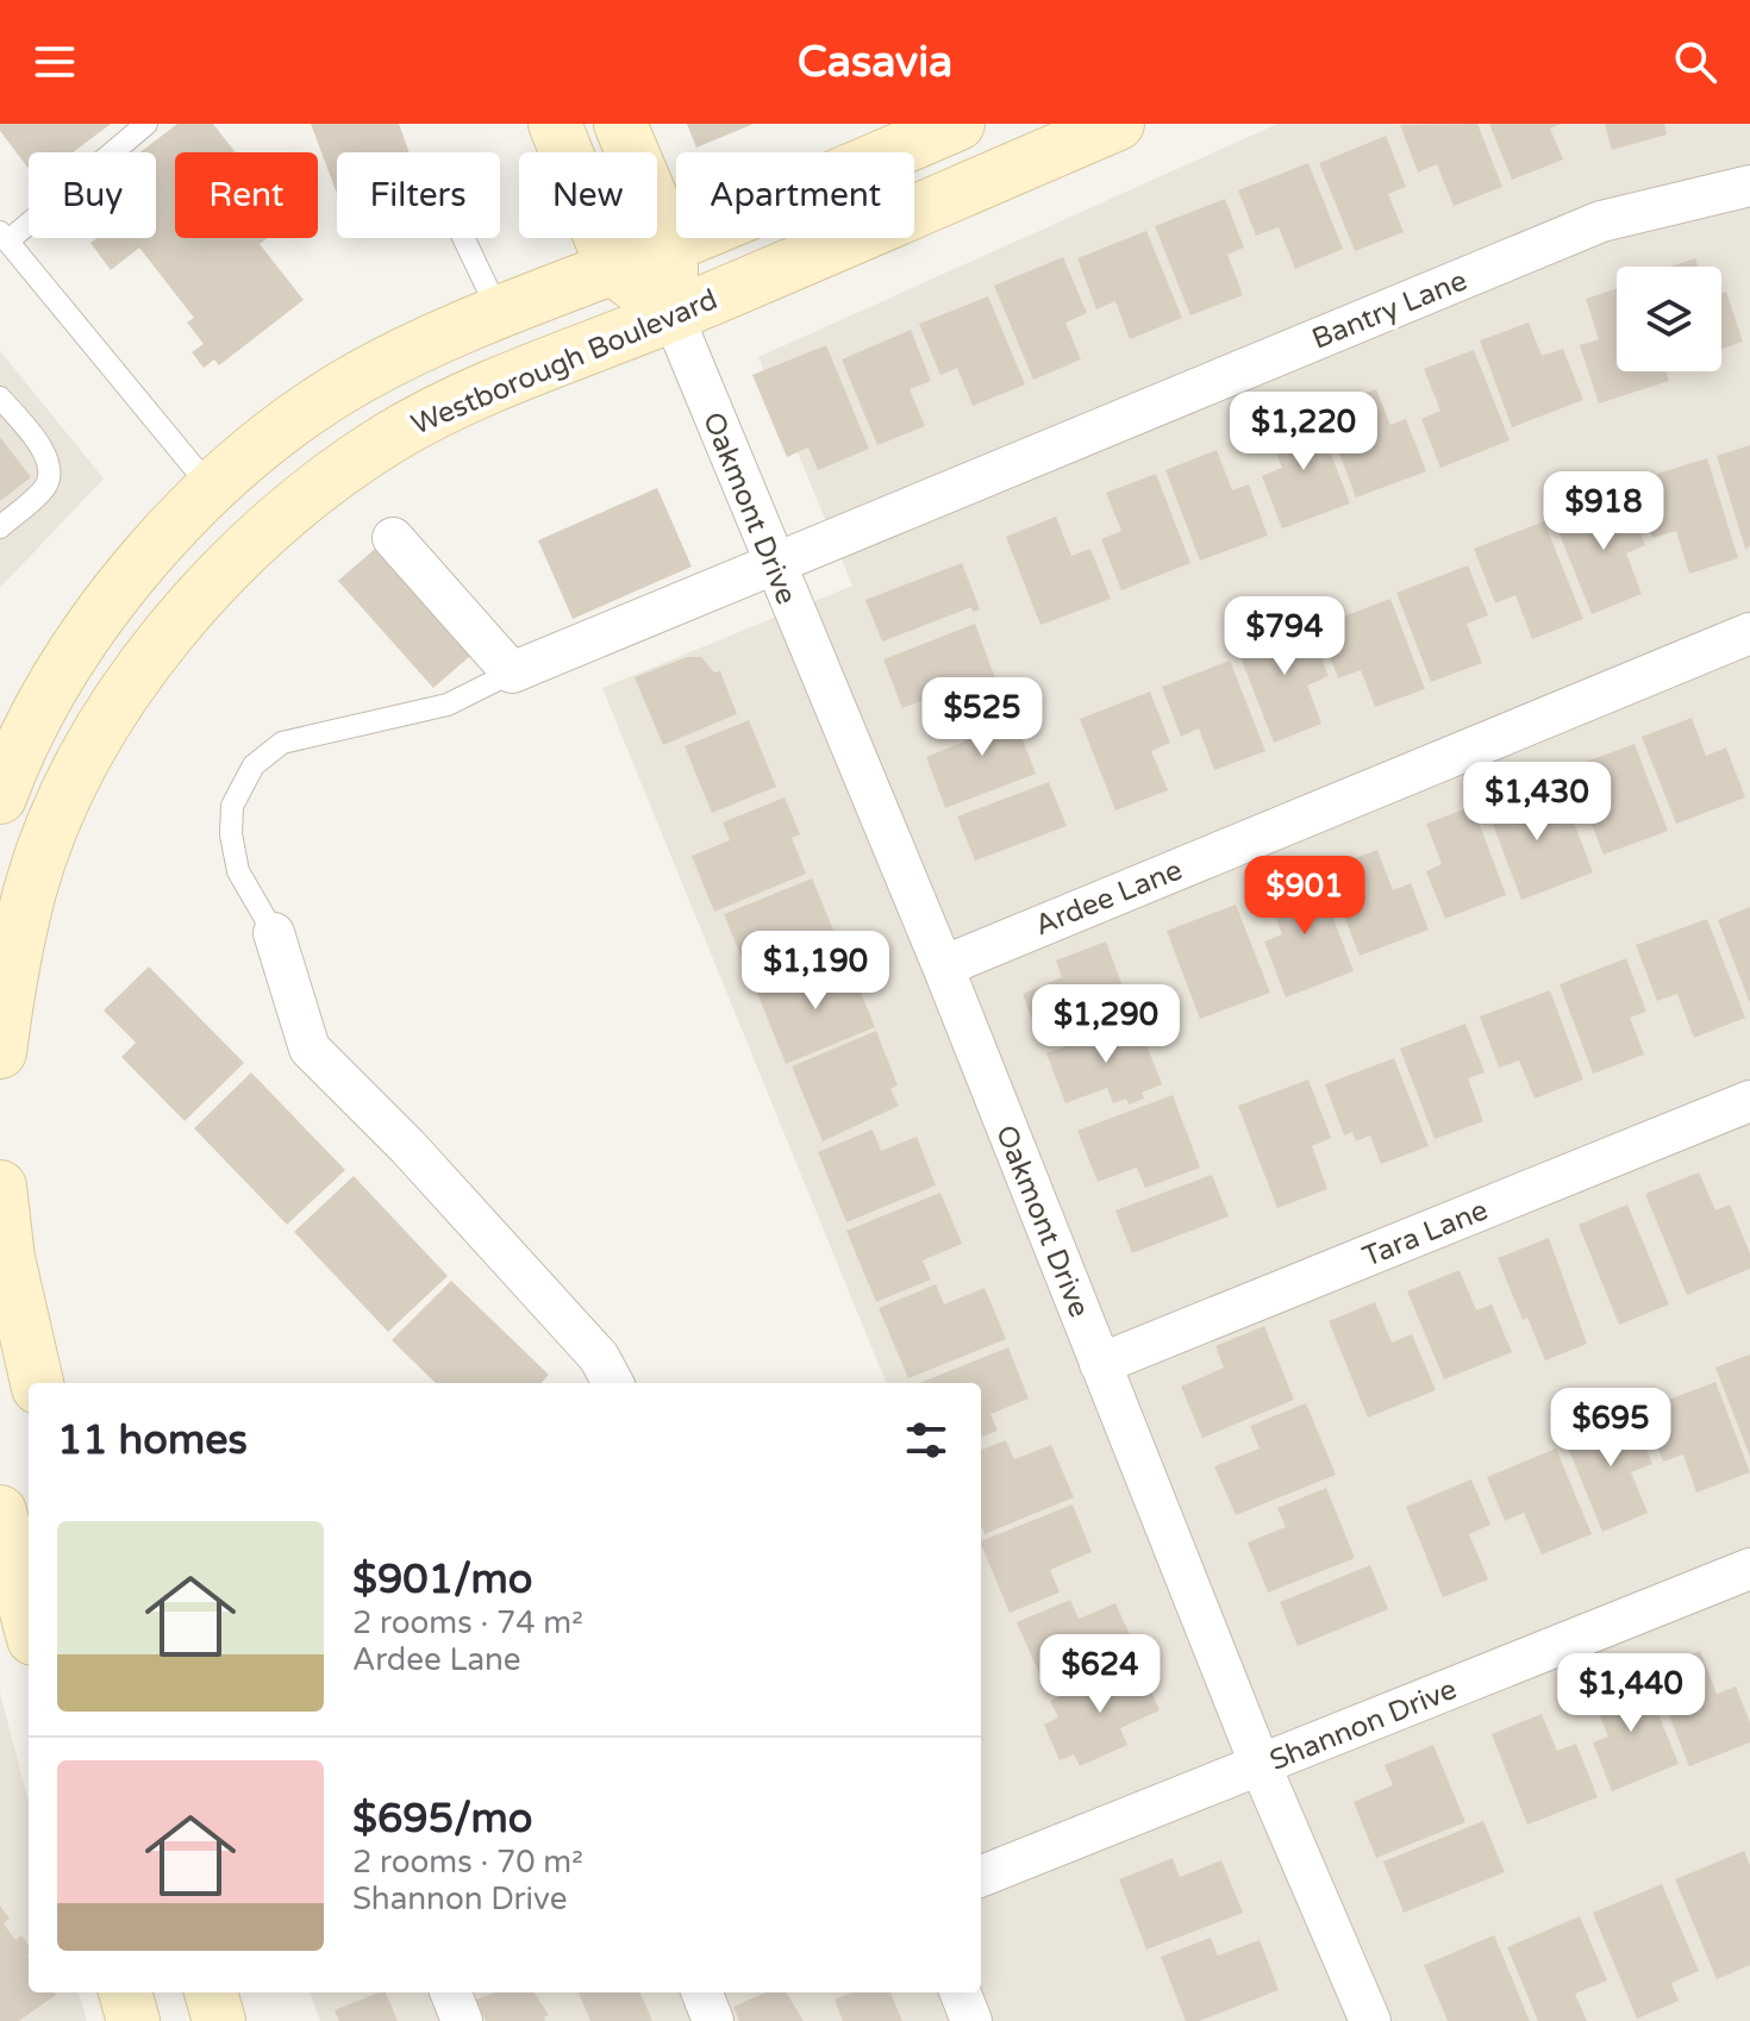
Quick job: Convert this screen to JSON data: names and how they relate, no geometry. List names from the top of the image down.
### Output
{
  "streets": {
    "main road": ["Westborough Boulevard"],
    "street": [
      "Bantry Lane",
      "Oakmont Drive",
      "Ardee Lane",
      "Tara Lane",
      "Shannon Drive"
    ]
  },
  "crossings": [
    ["Bantry Lane", "Oakmont Drive"],
    ["Westborough Boulevard", "Oakmont Drive"],
    ["Oakmont Drive", "Ardee Lane"],
    ["Oakmont Drive", "Tara Lane"],
    ["Oakmont Drive", "Shannon Drive"]
  ],
  "page": {
    "header": "Casavia",
    "chip": [
      "Buy",
      "Rent",
      "Filters",
      "New",
      "Apartment"
    ],
    "price": [
      "$1,220",
      "$918",
      "$794",
      "$525",
      "$1,430",
      "$901",
      "$1,190",
      "$1,290",
      "$695",
      "$624",
      "$1,440"
    ],
    "heading": "11 homes",
    "list": [
      {
        "name": "$901/mo",
        "note": "2 rooms · 74 m² · Ardee Lane"
      },
      {
        "name": "$695/mo",
        "note": "2 rooms · 70 m² · Shannon Drive"
      }
    ]
  }
}
